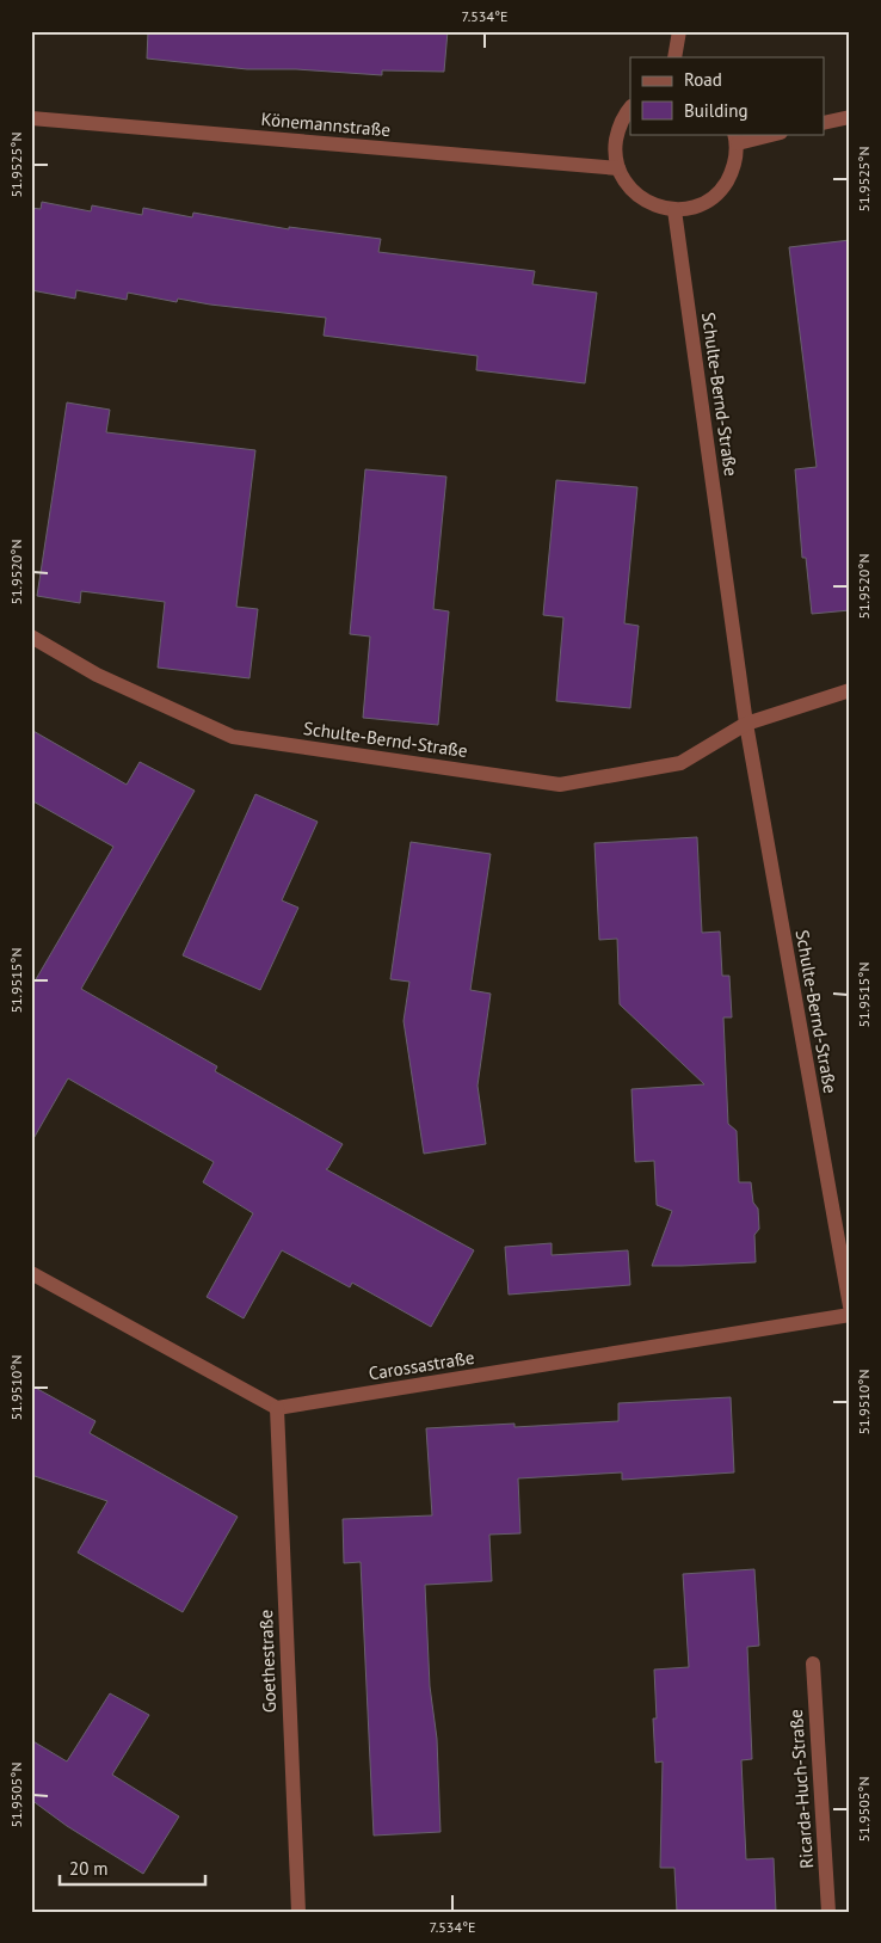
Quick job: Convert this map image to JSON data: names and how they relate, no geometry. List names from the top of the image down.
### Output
{
  "streets": {
    "street": [
      "Könemannstraße",
      "Schulte-Bernd-Straße",
      "Carossastraße",
      "Goethestraße",
      "Ricarda-Huch-Straße"
    ]
  },
  "crossings": [
    ["Carossastraße", "Goethestraße"]
  ],
  "legend": ["Road", "Building"],
  "scale_bar": "20 m",
  "coordinates": [
    "7.534°E",
    "51.9525°N",
    "51.9520°N",
    "51.9515°N",
    "51.9510°N",
    "51.9505°N"
  ]
}
